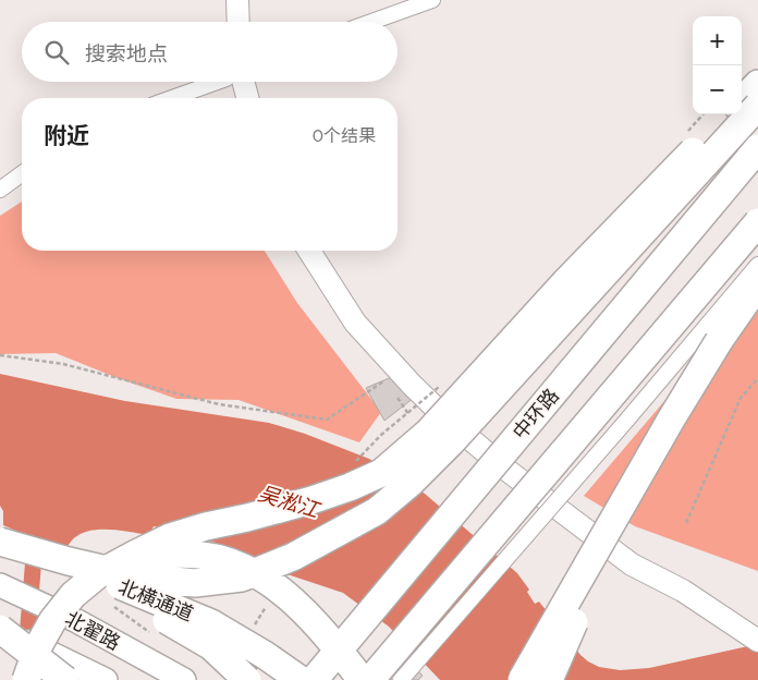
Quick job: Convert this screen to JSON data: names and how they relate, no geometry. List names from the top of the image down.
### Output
{
  "streets": {
    "highway": ["中环路", "北横通道"],
    "main road": ["北翟路"]
  },
  "water": ["吴淞江"],
  "page": {
    "map_buttons": ["+", "−"],
    "search": "搜索地点",
    "heading": ["附近", "0个结果"]
  }
}
